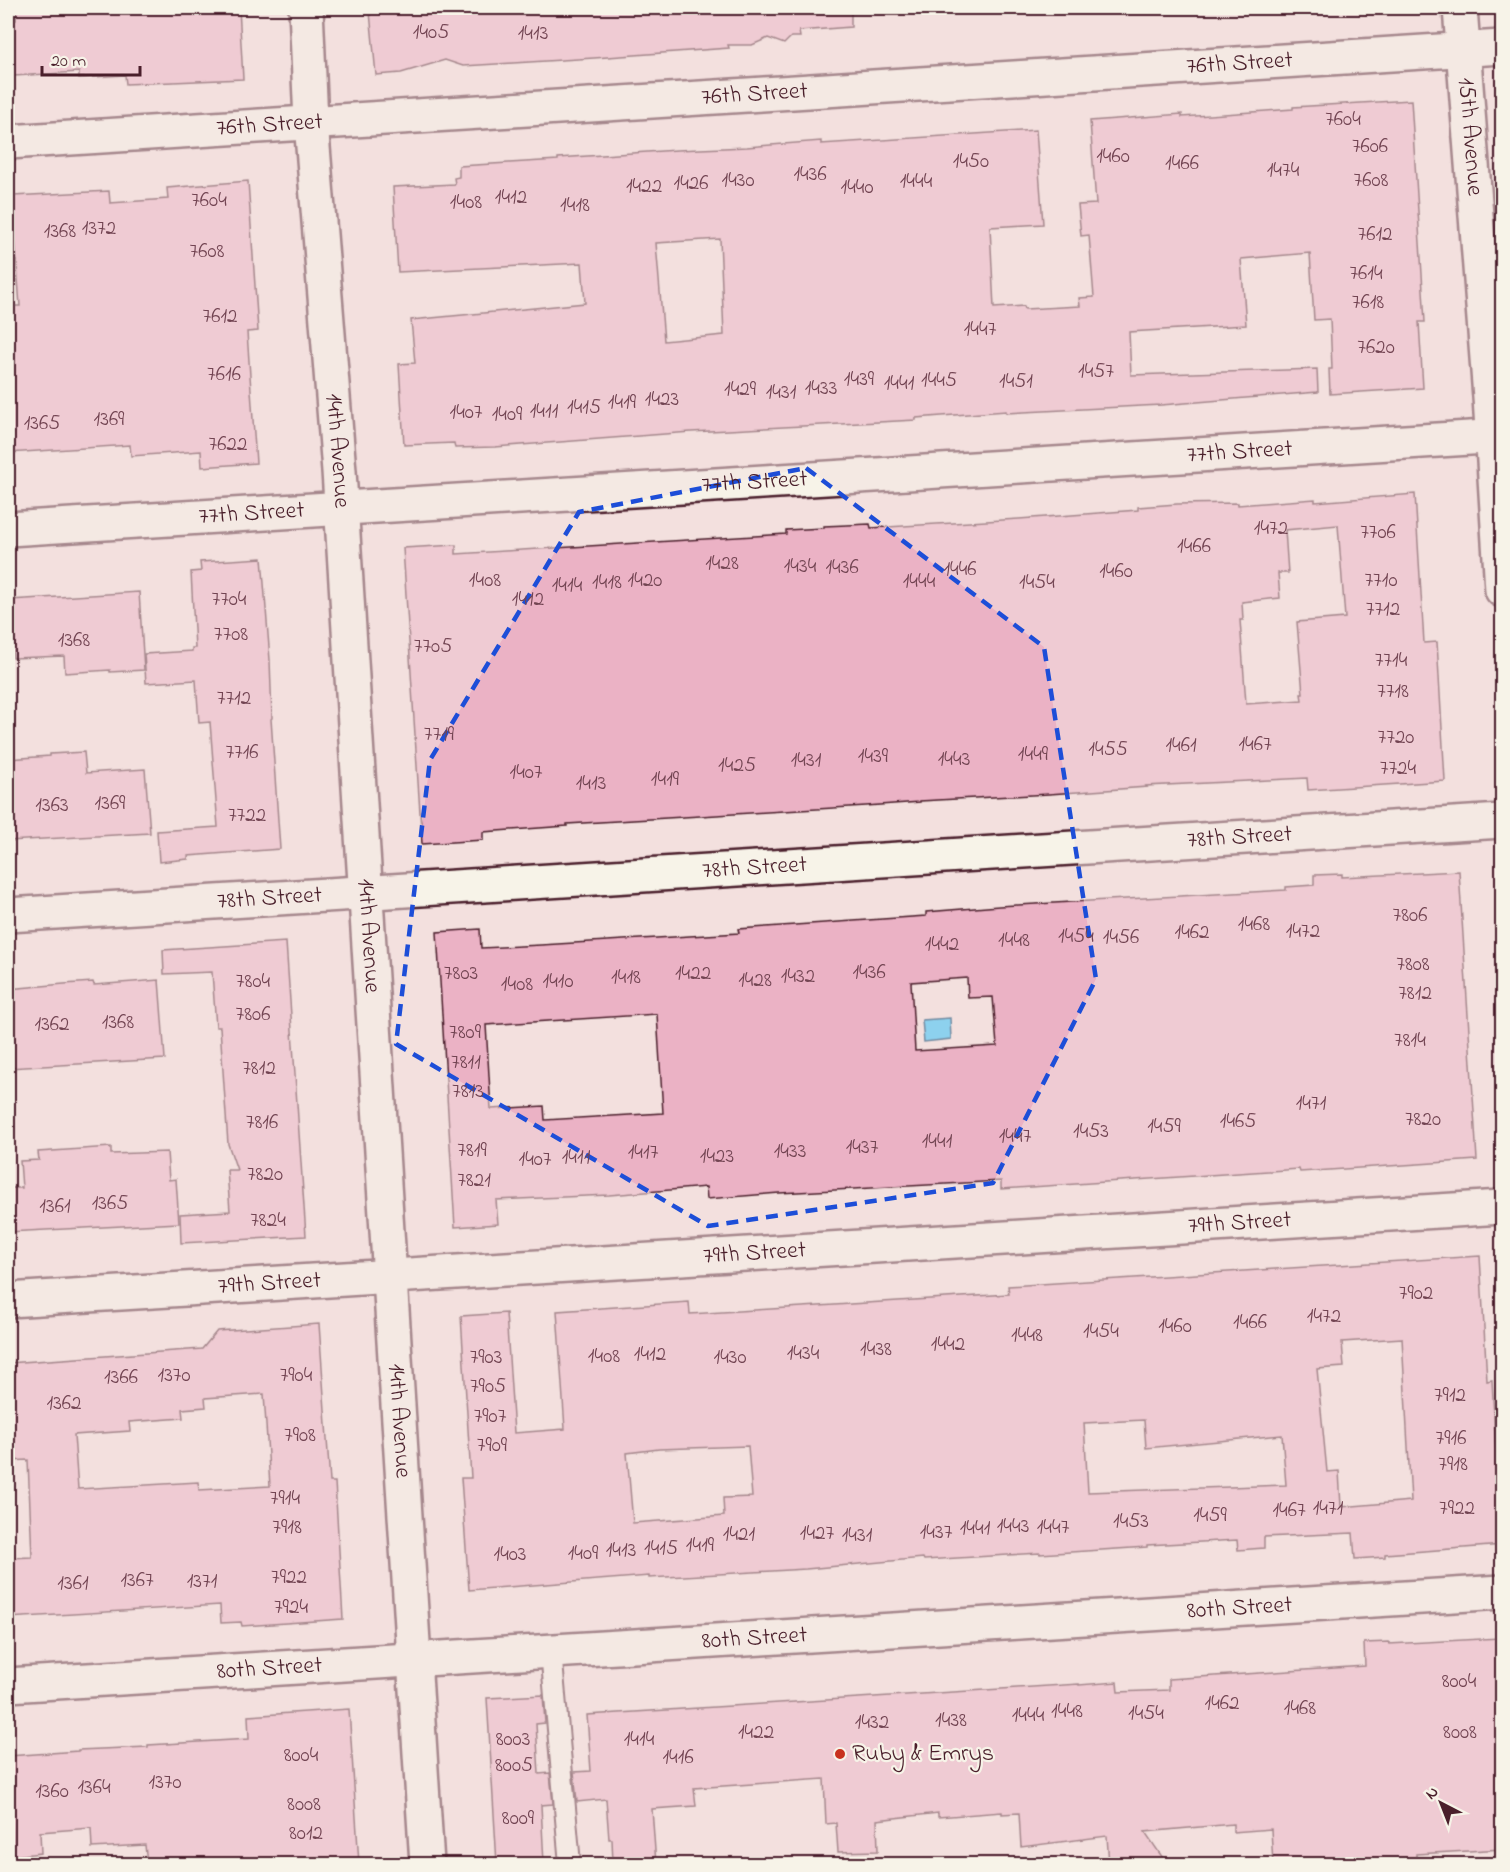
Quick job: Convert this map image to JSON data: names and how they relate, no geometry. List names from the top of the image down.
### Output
{
  "streets": {
    "street": [
      "76th Street",
      "15th Avenue",
      "14th Avenue",
      "77th Street",
      "78th Street",
      "79th Street",
      "80th Street"
    ]
  },
  "crossings": [
    ["76th Street", "15th Avenue"],
    ["76th Street", "14th Avenue"],
    ["15th Avenue", "77th Street"],
    ["14th Avenue", "77th Street"],
    ["14th Avenue", "78th Street"],
    ["14th Avenue", "79th Street"],
    ["14th Avenue", "80th Street"]
  ],
  "places": ["Ruby & Emrys"],
  "house_numbers": [
    "1405",
    "1413",
    "7604",
    "7606",
    "1460",
    "1450",
    "1466",
    "1474",
    "1436",
    "1430",
    "7608",
    "1444",
    "1426",
    "1422",
    "1440",
    "1412",
    "7604",
    "1408",
    "1418",
    "1372",
    "1368",
    "7612",
    "7608",
    "7614",
    "7618",
    "7612",
    "1447",
    "7620",
    "1457",
    "7616",
    "1439",
    "1445",
    "1451",
    "1441",
    "1433",
    "1429",
    "1431",
    "1423",
    "1419",
    "1415",
    "1411",
    "1407",
    "1409",
    "1369",
    "1365",
    "7622",
    "1472",
    "7706",
    "1466",
    "1428",
    "1434",
    "1436",
    "1446",
    "1460",
    "1408",
    "1420",
    "7710",
    "1444",
    "1418",
    "1454",
    "1414",
    "7704",
    "1412",
    "7712",
    "7708",
    "1368",
    "7705",
    "7714",
    "7718",
    "7712",
    "7719",
    "7720",
    "1467",
    "1461",
    "1455",
    "7716",
    "1449",
    "1439",
    "1443",
    "1431",
    "1425",
    "7724",
    "1407",
    "1419",
    "1413",
    "1369",
    "1363",
    "7722",
    "7806",
    "1468",
    "1472",
    "1462",
    "1454",
    "1456",
    "1448",
    "1442",
    "7808",
    "1436",
    "7803",
    "1422",
    "1432",
    "1418",
    "1428",
    "7804",
    "1410",
    "1408",
    "7812",
    "7806",
    "1368",
    "1362",
    "7809",
    "7814",
    "7811",
    "7812",
    "7813",
    "1471",
    "7820",
    "1465",
    "7816",
    "1459",
    "1453",
    "1447",
    "1441",
    "1437",
    "7819",
    "1433",
    "1417",
    "1423",
    "1411",
    "1407",
    "7820",
    "7821",
    "1365",
    "1361",
    "7824",
    "7902",
    "1472",
    "1466",
    "1460",
    "1454",
    "1448",
    "1442",
    "1438",
    "1434",
    "1412",
    "1408",
    "7903",
    "1430",
    "1370",
    "7904",
    "1366",
    "7905",
    "7912",
    "1362",
    "7907",
    "7908",
    "7916",
    "7909",
    "7918",
    "7914",
    "1471",
    "7922",
    "1467",
    "1459",
    "1453",
    "1443",
    "7918",
    "1447",
    "1441",
    "1437",
    "1427",
    "1421",
    "1431",
    "1419",
    "1415",
    "1413",
    "1409",
    "1403",
    "7922",
    "1367",
    "1371",
    "1361",
    "7924",
    "8004",
    "1462",
    "1468",
    "1448",
    "1454",
    "1444",
    "1438",
    "1432",
    "1422",
    "8008",
    "8003",
    "1414",
    "8004",
    "1416",
    "8005",
    "1370",
    "1364",
    "1360",
    "8008",
    "8009",
    "8012"
  ],
  "scale_bar": "20 m",
  "north": "top left"
}
